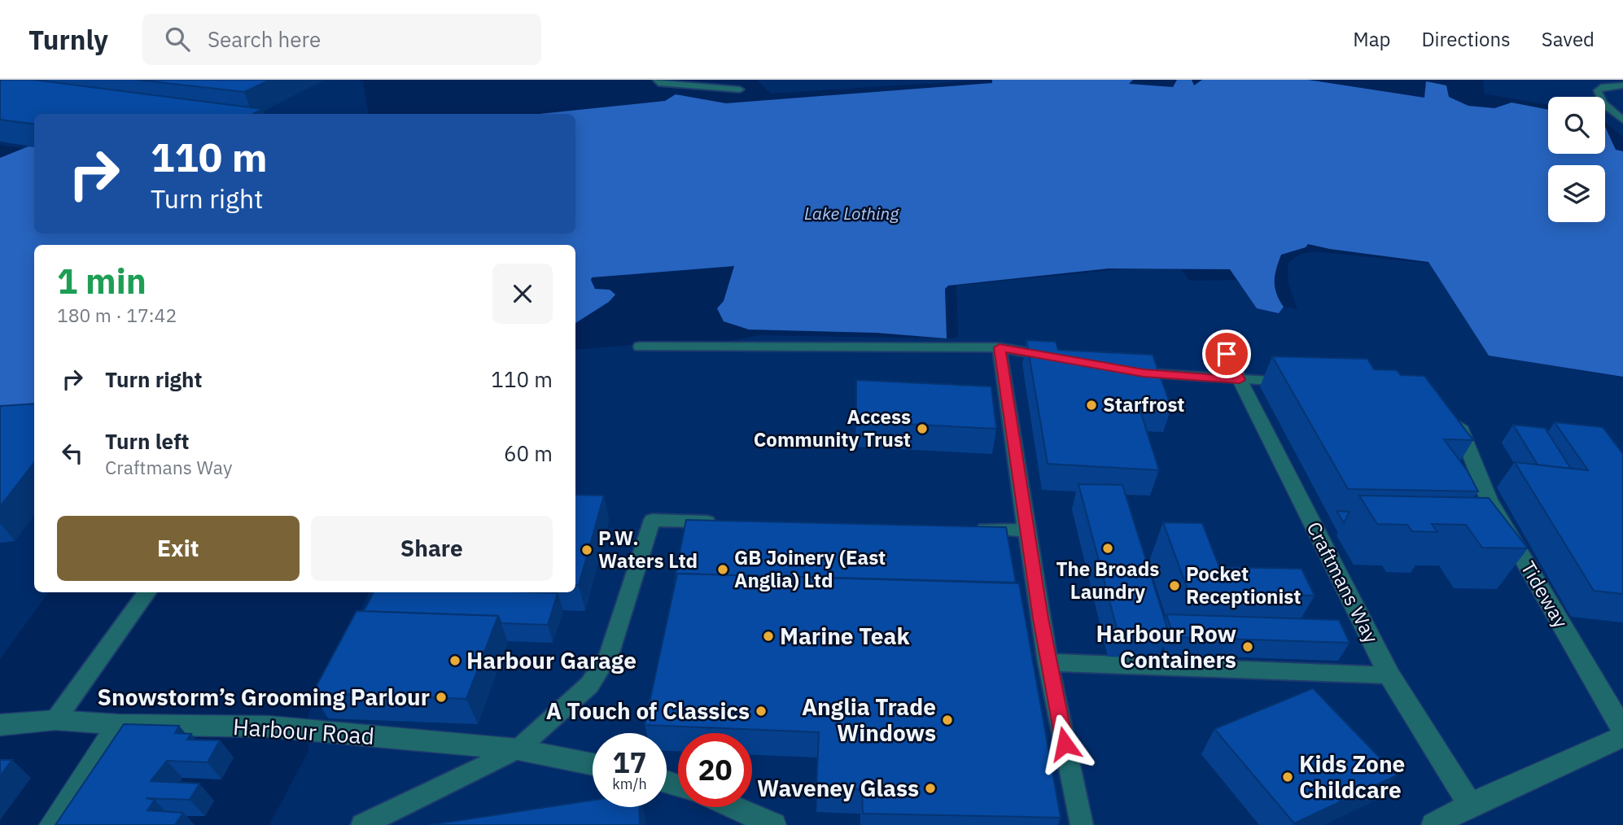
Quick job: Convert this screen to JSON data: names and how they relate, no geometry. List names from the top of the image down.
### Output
{
  "streets": {
    "street": ["Craftmans Way", "Tideway", "Harbour Road"]
  },
  "water": ["Lake Lothing"],
  "places": [
    "Starfrost",
    "Access Community Trust",
    "The Broads Laundry",
    "P.W. Waters Ltd",
    "GB Joinery (East Anglia) Ltd",
    "Pocket Receptionist",
    "Marine Teak",
    "Harbour Row Containers",
    "Harbour Garage",
    "Snowstorm’s Grooming Parlour",
    "A Touch of Classics",
    "Anglia Trade Windows",
    "Kids Zone Childcare",
    "Waveney Glass"
  ],
  "page": {
    "header": "Turnly",
    "search": "Search here",
    "nav": ["Map", "Directions", "Saved"],
    "turn": ["110 m", "Turn right"],
    "heading": ["1 min", "180 m · 17:42"],
    "list": [
      {
        "name": "Turn right",
        "value": "110 m"
      },
      {
        "name": "Turn left",
        "note": "Craftmans Way",
        "value": "60 m"
      }
    ],
    "buttons": ["Exit", "Share"],
    "speed": "17 km/h",
    "limit": "20"
  }
}
